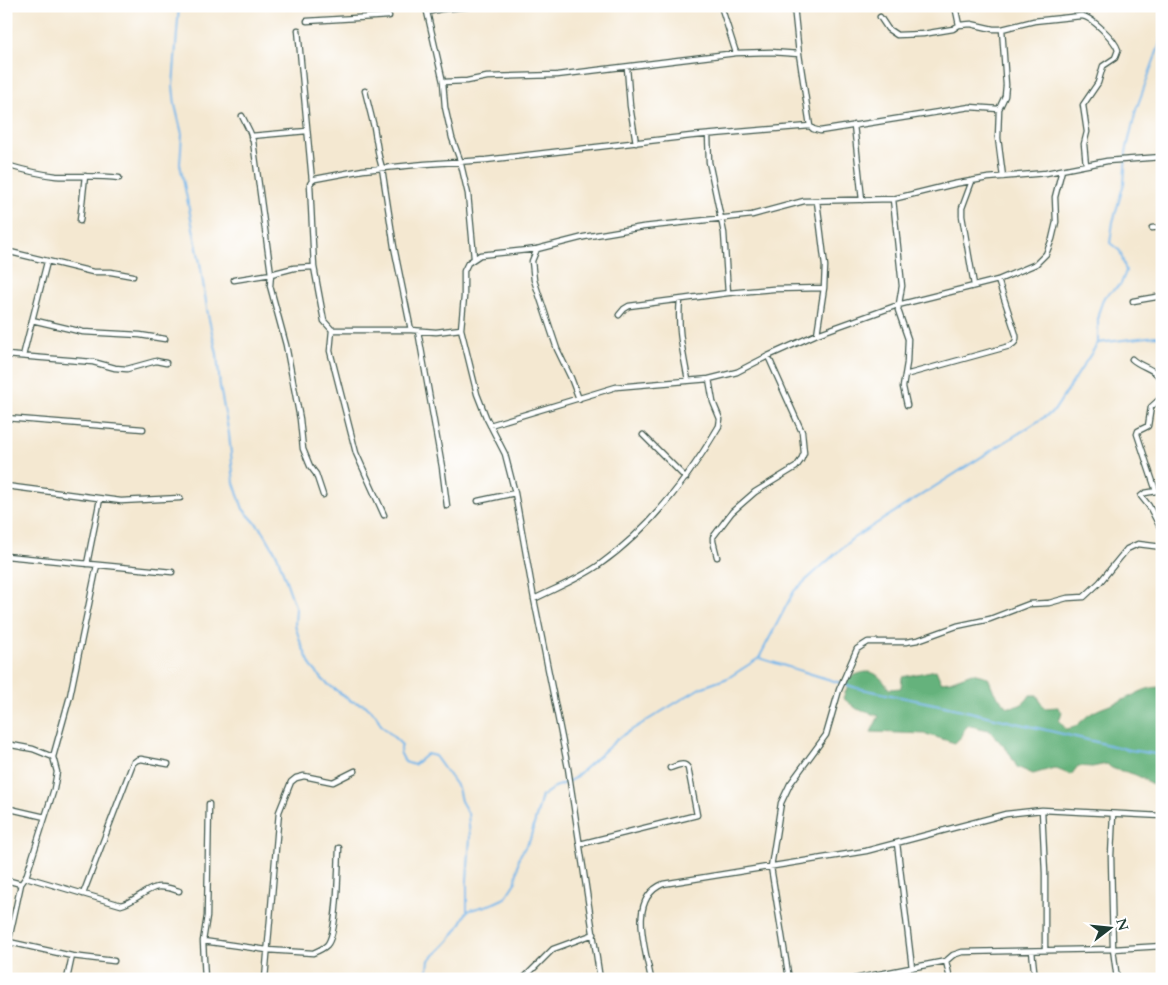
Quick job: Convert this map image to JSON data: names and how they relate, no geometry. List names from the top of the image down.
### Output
{
  "north": "right"
}
